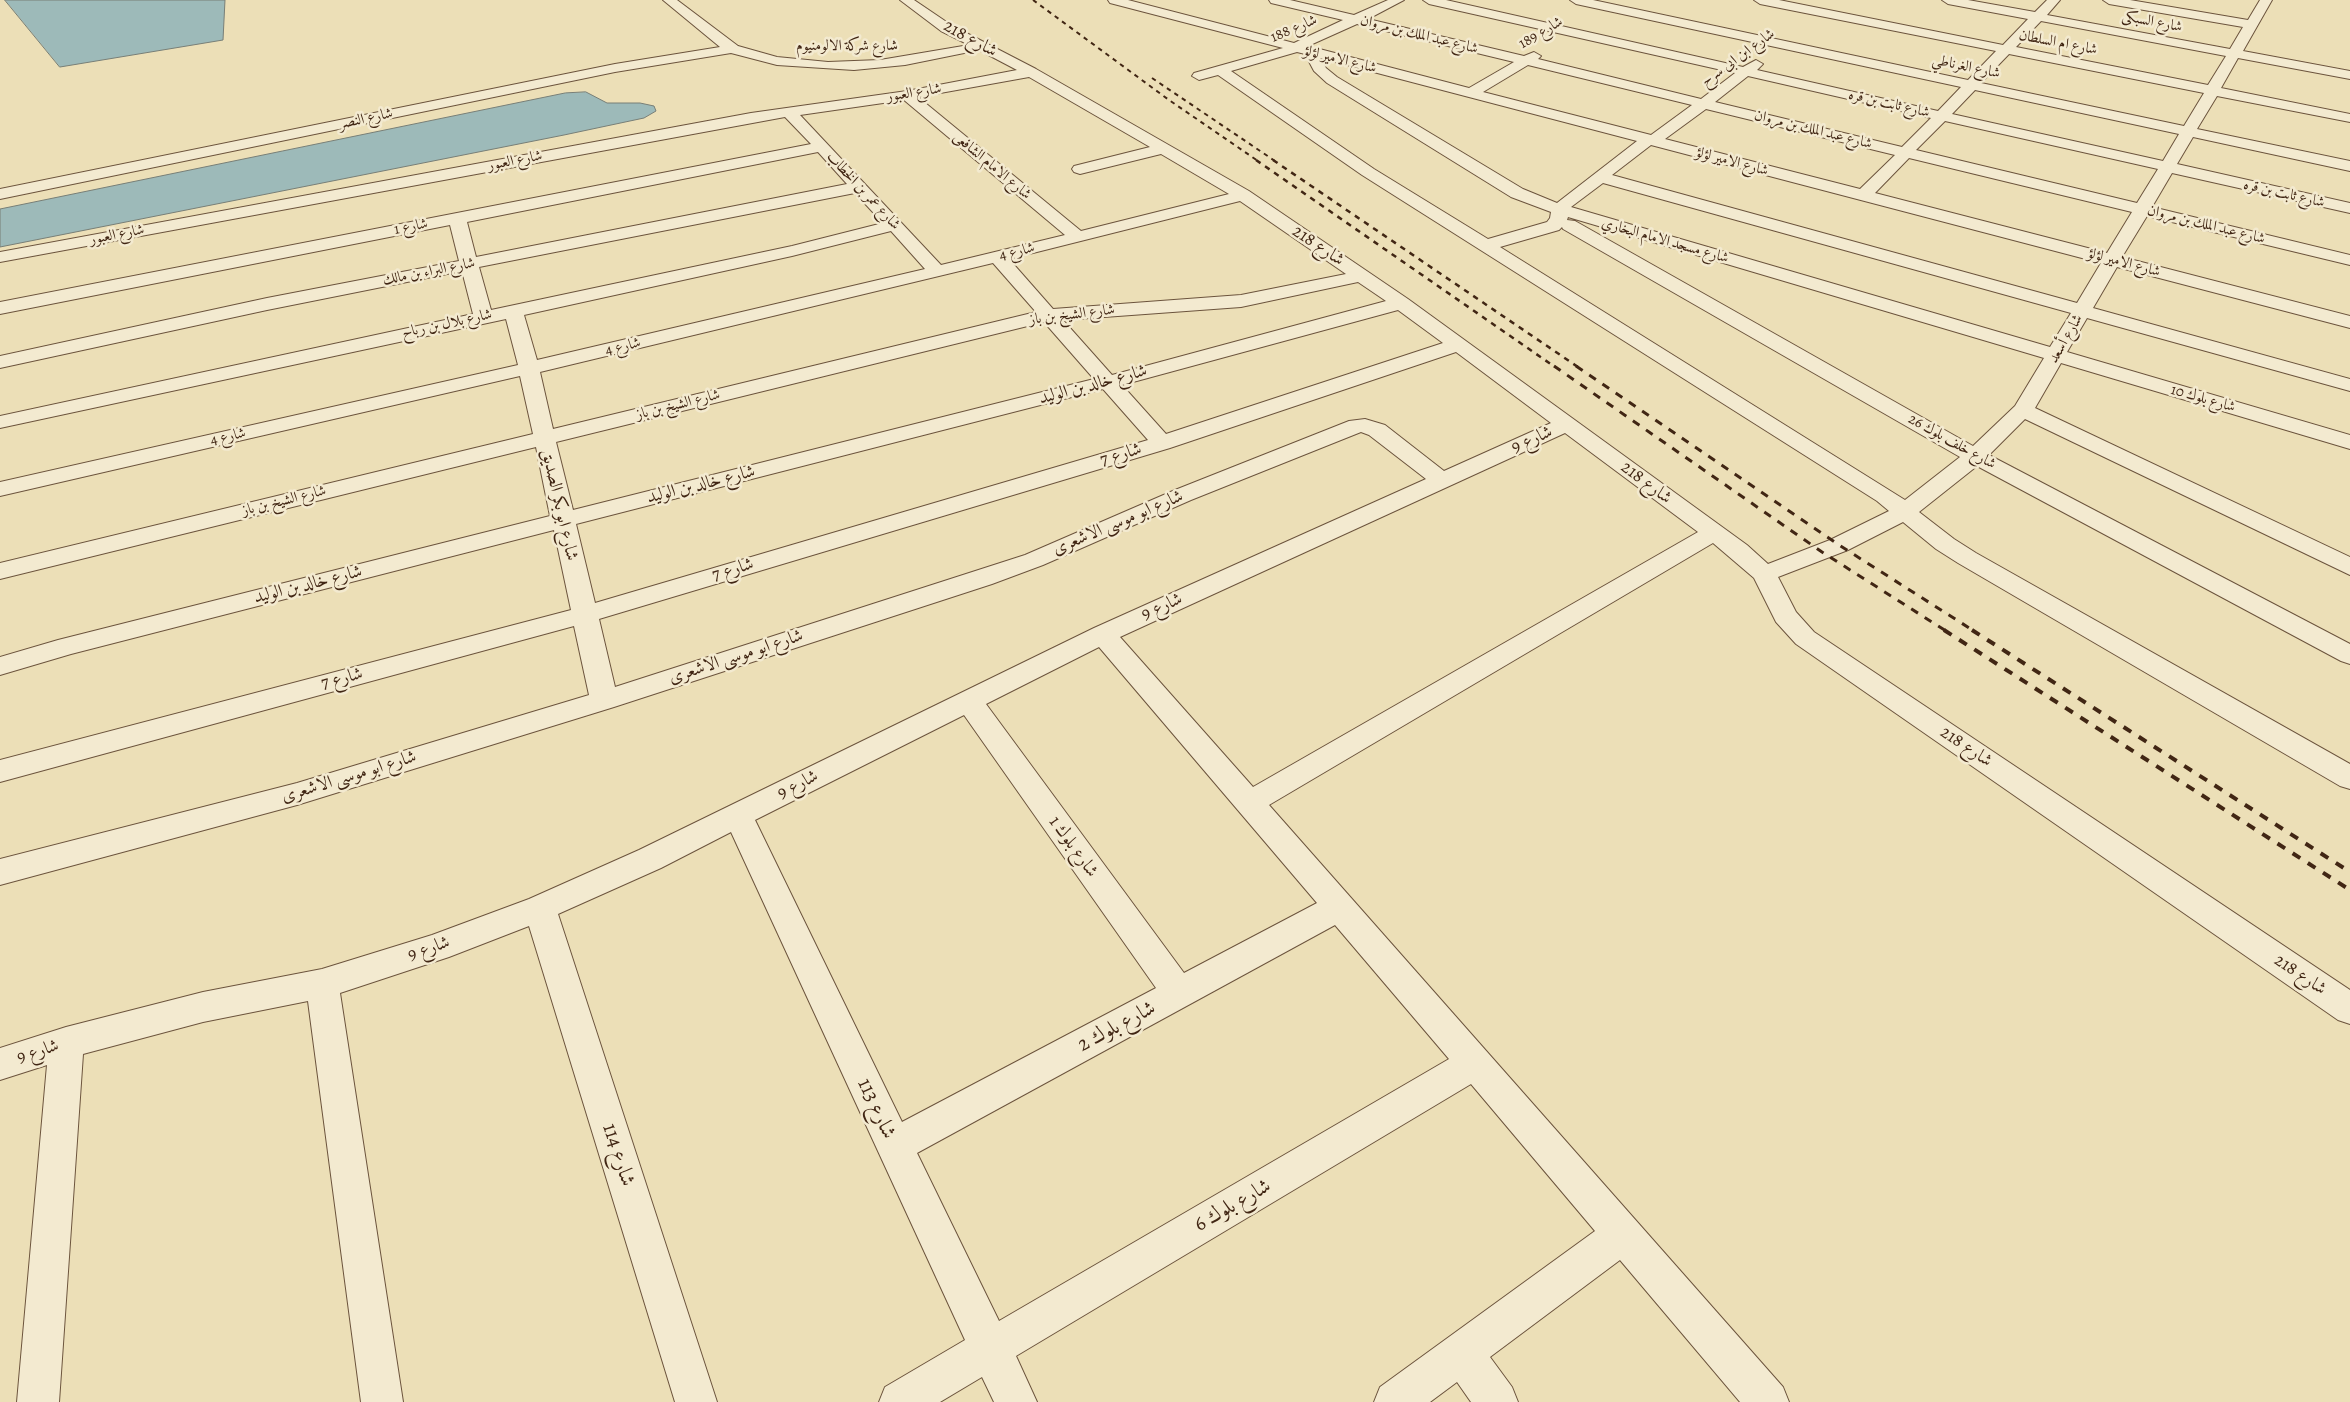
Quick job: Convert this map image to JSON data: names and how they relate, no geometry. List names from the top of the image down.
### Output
{
  "streets": {
    "street": [
      "شارع السبكى",
      "شارع 188",
      "شارع 189",
      "شارع عبد الملك بن مروان",
      "شارع 218",
      "شارع ام السلطان",
      "شارع شركة الالومنيوم",
      "شارع ابن ابى سرح",
      "شارع الامير لؤلؤ",
      "شارع الغرناطي",
      "شارع العبور",
      "شارع ثابت بن قره",
      "شارع النصر",
      "شارع الامام الشافعى",
      "شارع عمر بن الخطاب",
      "شارع 1",
      "شارع مسجد الامام البخاري",
      "شارع 4",
      "شارع البراء بن مالك",
      "شارع الشيخ بن باز",
      "شارع بلال بن رباح",
      "شارع أسعد",
      "شارع خالد بن الوليد",
      "شارع بلوك 10",
      "شارع 9",
      "شارع خلف بلوك 26",
      "شارع 7",
      "شارع ابو بكر الصديق",
      "شارع ابو موسى الاشعرى",
      "شارع بلوك 1",
      "شارع بلوك 2",
      "شارع 113",
      "شارع 114",
      "شارع بلوك 6"
    ]
  },
  "crossings": [
    ["شارع السبكى", "شارع أسعد"],
    ["شارع 188", "شارع عبد الملك بن مروان"],
    ["شارع 188", "شارع ابن ابى سرح"],
    ["شارع 188", "شارع الامير لؤلؤ"],
    ["شارع 189", "شارع عبد الملك بن مروان"],
    ["شارع 189", "شارع الامير لؤلؤ"],
    ["شارع 189", "شارع الغرناطي"],
    ["شارع 189", "شارع ثابت بن قره"],
    ["شارع عبد الملك بن مروان", "شارع ابن ابى سرح"],
    ["شارع عبد الملك بن مروان", "شارع أسعد"],
    ["شارع 218", "شارع شركة الالومنيوم"],
    ["شارع 218", "شارع العبور"],
    ["شارع 218", "شارع 4"],
    ["شارع 218", "شارع الشيخ بن باز"],
    ["شارع 218", "شارع أسعد"],
    ["شارع 218", "شارع خالد بن الوليد"],
    ["شارع 218", "شارع 9"],
    ["شارع 218", "شارع 7"],
    ["شارع ام السلطان", "شارع أسعد"],
    ["شارع شركة الالومنيوم", "شارع النصر"],
    ["شارع ابن ابى سرح", "شارع الامير لؤلؤ"],
    ["شارع ابن ابى سرح", "شارع الغرناطي"],
    ["شارع ابن ابى سرح", "شارع ثابت بن قره"],
    ["شارع ابن ابى سرح", "شارع مسجد الامام البخاري"],
    ["شارع ابن ابى سرح", "شارع خلف بلوك 26"],
    ["شارع الامير لؤلؤ", "شارع مسجد الامام البخاري"],
    ["شارع الامير لؤلؤ", "شارع أسعد"],
    ["شارع الغرناطي", "شارع أسعد"],
    ["شارع العبور", "شارع الامام الشافعى"],
    ["شارع العبور", "شارع عمر بن الخطاب"],
    ["شارع ثابت بن قره", "شارع أسعد"],
    ["شارع الامام الشافعى", "شارع 4"],
    ["شارع عمر بن الخطاب", "شارع 1"],
    ["شارع عمر بن الخطاب", "شارع 4"],
    ["شارع عمر بن الخطاب", "شارع البراء بن مالك"],
    ["شارع عمر بن الخطاب", "شارع بلال بن رباح"],
    ["شارع مسجد الامام البخاري", "شارع أسعد"],
    ["شارع مسجد الامام البخاري", "شارع بلوك 10"],
    ["شارع مسجد الامام البخاري", "شارع خلف بلوك 26"],
    ["شارع 4", "شارع ابو بكر الصديق"],
    ["شارع الشيخ بن باز", "شارع ابو بكر الصديق"],
    ["شارع بلال بن رباح", "شارع ابو بكر الصديق"],
    ["شارع أسعد", "شارع بلوك 10"],
    ["شارع أسعد", "شارع خلف بلوك 26"],
    ["شارع خالد بن الوليد", "شارع ابو بكر الصديق"],
    ["شارع 9", "شارع ابو موسى الاشعرى"],
    ["شارع 9", "شارع بلوك 1"],
    ["شارع 9", "شارع 113"],
    ["شارع 9", "شارع 114"],
    ["شارع 7", "شارع ابو بكر الصديق"],
    ["شارع ابو بكر الصديق", "شارع ابو موسى الاشعرى"],
    ["شارع بلوك 1", "شارع بلوك 2"],
    ["شارع بلوك 2", "شارع 113"],
    ["شارع 113", "شارع بلوك 6"]
  ]
}
